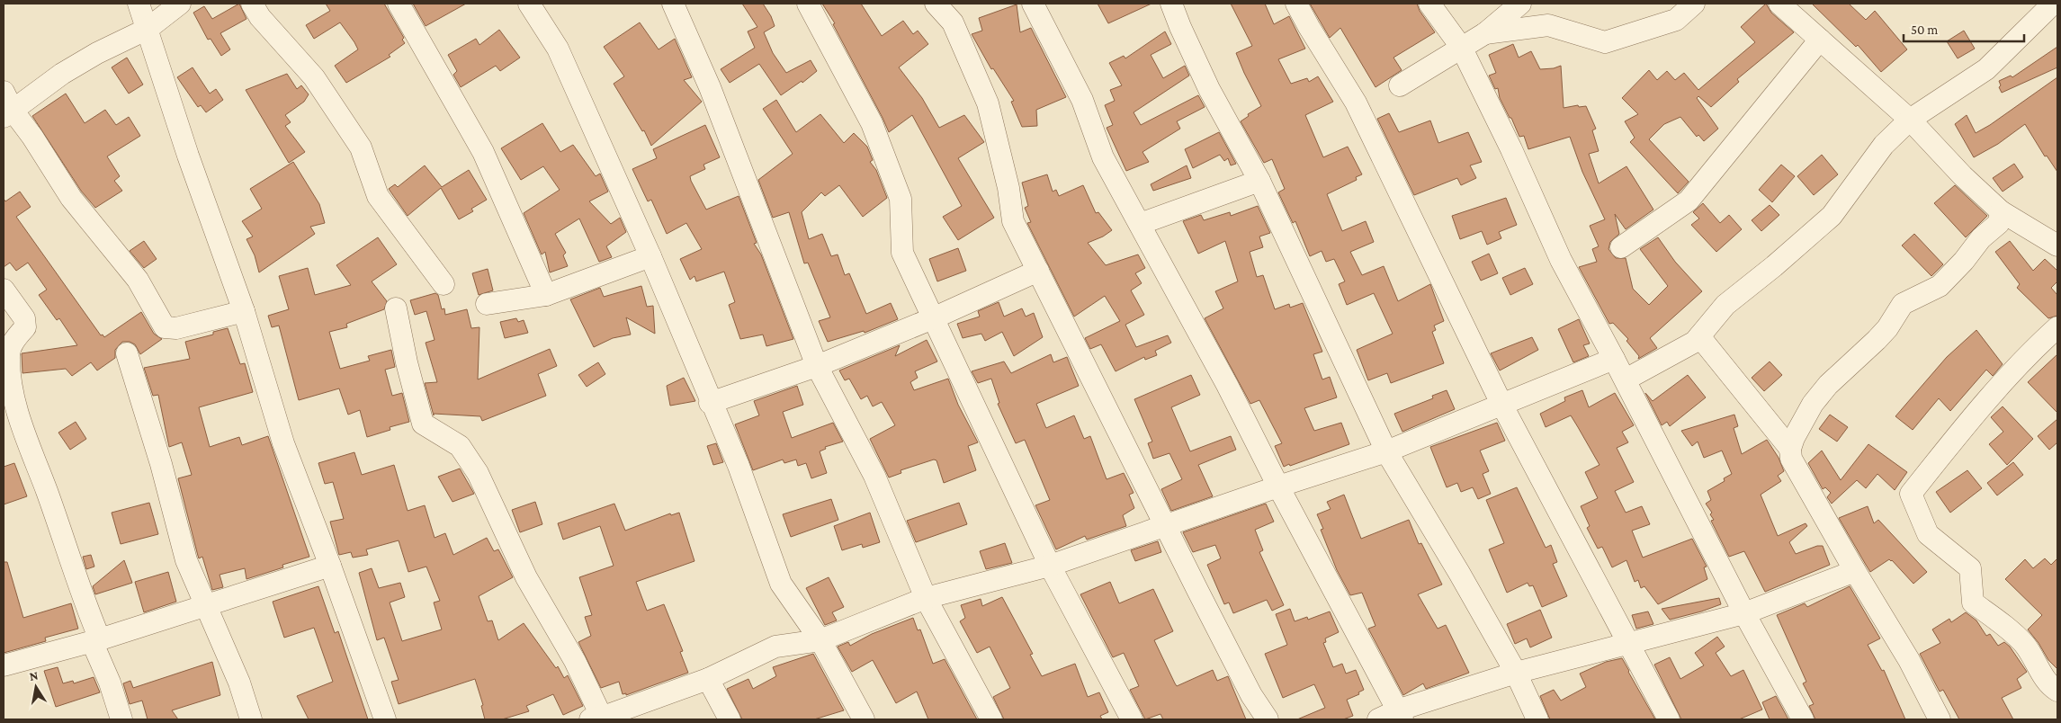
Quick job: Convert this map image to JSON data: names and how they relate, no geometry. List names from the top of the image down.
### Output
{
  "scale_bar": "50 m",
  "north": "top"
}
